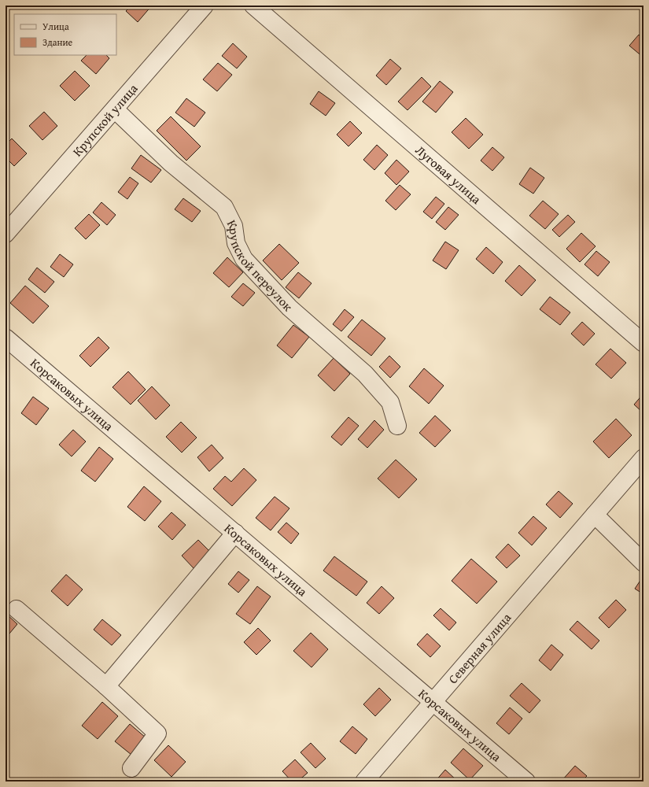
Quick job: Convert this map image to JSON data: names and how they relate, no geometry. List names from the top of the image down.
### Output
{
  "streets": {
    "street": [
      "Крупской улица",
      "Луговая улица",
      "Крупской переулок",
      "Корсаковых улица",
      "Северная улица"
    ]
  },
  "crossings": [
    ["Крупской улица", "Крупской переулок"],
    ["Корсаковых улица", "Северная улица"]
  ],
  "legend": ["Улица", "Здание"]
}
